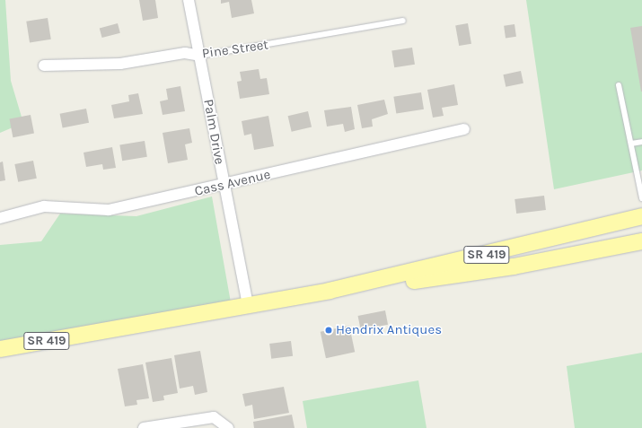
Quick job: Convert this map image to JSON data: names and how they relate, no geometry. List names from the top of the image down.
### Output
{
  "streets": {
    "main road": ["SR 419"],
    "street": ["Pine Street", "Palm Drive", "Cass Avenue"]
  },
  "crossings": [
    ["Pine Street", "Palm Drive"],
    ["Palm Drive", "Cass Avenue"],
    ["Palm Drive", "SR 419"]
  ],
  "places": ["Hendrix Antiques"]
}
